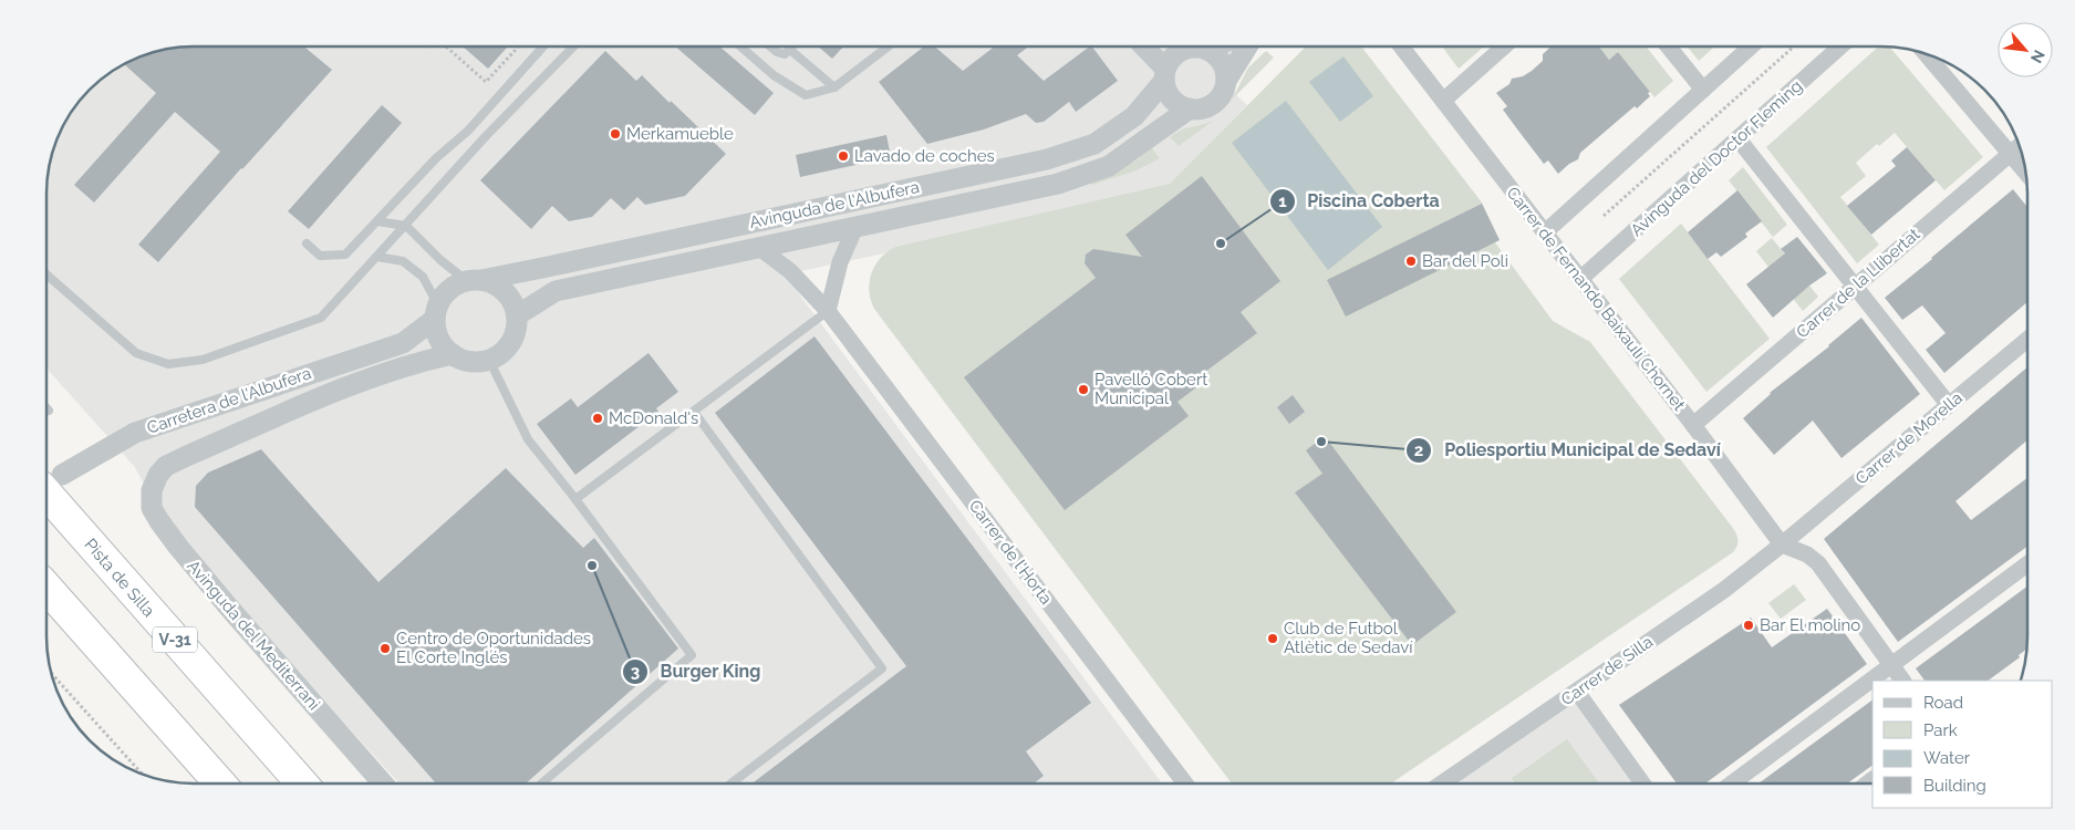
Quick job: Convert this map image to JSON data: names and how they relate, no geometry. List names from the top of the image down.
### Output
{
  "streets": {
    "highway": ["Pista de Silla", "V-31"],
    "street": [
      "Avinguda del Doctor Fleming",
      "Avinguda de l'Albufera",
      "Carrer de la Llibertat",
      "Carrer de Fernando Baixaulí Chornet",
      "Carretera de l'Albufera",
      "Carrer de Morella",
      "Carrer de l'Horta",
      "Avinguda del Mediterrani",
      "Carrer de Silla"
    ]
  },
  "crossings": [
    ["Avinguda del Doctor Fleming", "Carrer de Fernando Baixaulí Chornet"],
    ["Avinguda de l'Albufera", "Carrer de l'Horta"],
    ["Avinguda de l'Albufera", "Avinguda del Mediterrani"],
    ["Carrer de la Llibertat", "Carrer de Fernando Baixaulí Chornet"],
    ["Carrer de Fernando Baixaulí Chornet", "Carrer de Morella"],
    ["Carrer de Fernando Baixaulí Chornet", "Carrer de Silla"],
    ["Carretera de l'Albufera", "Pista de Silla"],
    ["Carrer de Morella", "Carrer de Silla"]
  ],
  "places": [
    "Merkamueble",
    "Lavado de coches",
    "Piscina Coberta",
    "Bar del Poli",
    "Pavelló Cobert Municipal",
    "McDonald's",
    "Poliesportiu Municipal de Sedaví",
    "Burger King",
    "Bar El molino",
    "Club de Futbol Atlètic de Sedaví",
    "Centro de Oportunidades El Corte Inglés"
  ],
  "legend": [
    "Road",
    "Park",
    "Water",
    "Building"
  ],
  "north": "bottom right"
}
